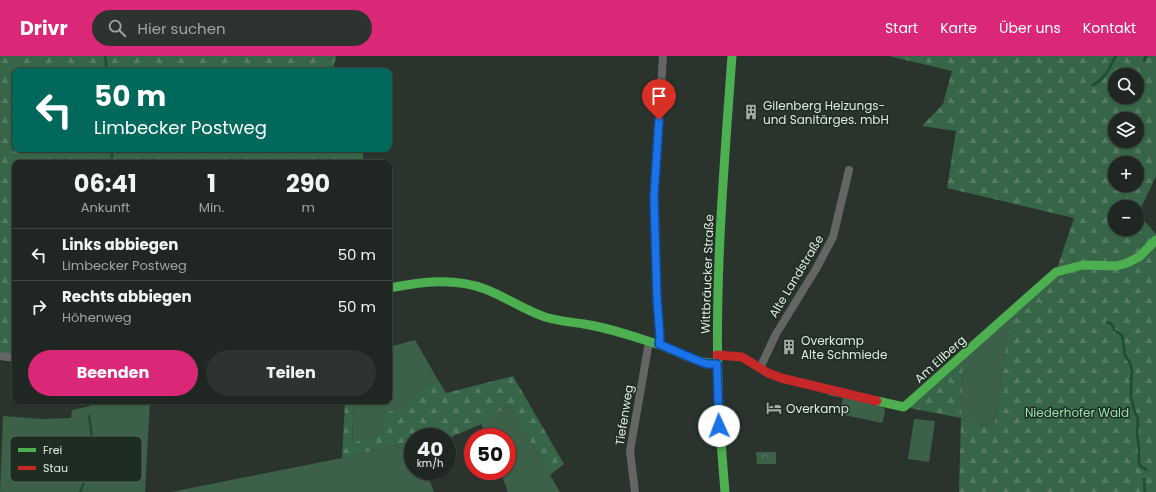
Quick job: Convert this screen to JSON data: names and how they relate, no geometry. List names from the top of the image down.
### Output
{
  "streets": {
    "street": [
      "Wittbräucker Straße",
      "Alte Landstraße",
      "Am Ellberg",
      "Tiefenweg"
    ]
  },
  "crossings": [
    ["Wittbräucker Straße", "Am Ellberg"],
    ["Alte Landstraße", "Am Ellberg"],
    ["Am Ellberg", "Tiefenweg"]
  ],
  "parks": ["Niederhofer Wald"],
  "places": {
    "building": ["Gilenberg Heizungs- und Sanitärges. mbH", "Overkamp Alte Schmiede"],
    "hotel": ["Overkamp"]
  },
  "legend": ["Frei", "Stau"],
  "page": {
    "header": "Drivr",
    "search": "Hier suchen",
    "nav": [
      "Start",
      "Karte",
      "Über uns",
      "Kontakt"
    ],
    "map_buttons": ["+", "−"],
    "turn": ["50 m", "Limbecker Postweg"],
    "eta": [
      "06:41",
      "Ankunft",
      "1",
      "Min.",
      "290",
      "m"
    ],
    "list": [
      {
        "name": "Links abbiegen",
        "note": "Limbecker Postweg",
        "value": "50 m"
      },
      {
        "name": "Rechts abbiegen",
        "note": "Höhenweg",
        "value": "50 m"
      }
    ],
    "buttons": ["Beenden", "Teilen"],
    "speed": "40 km/h",
    "limit": "50"
  }
}
